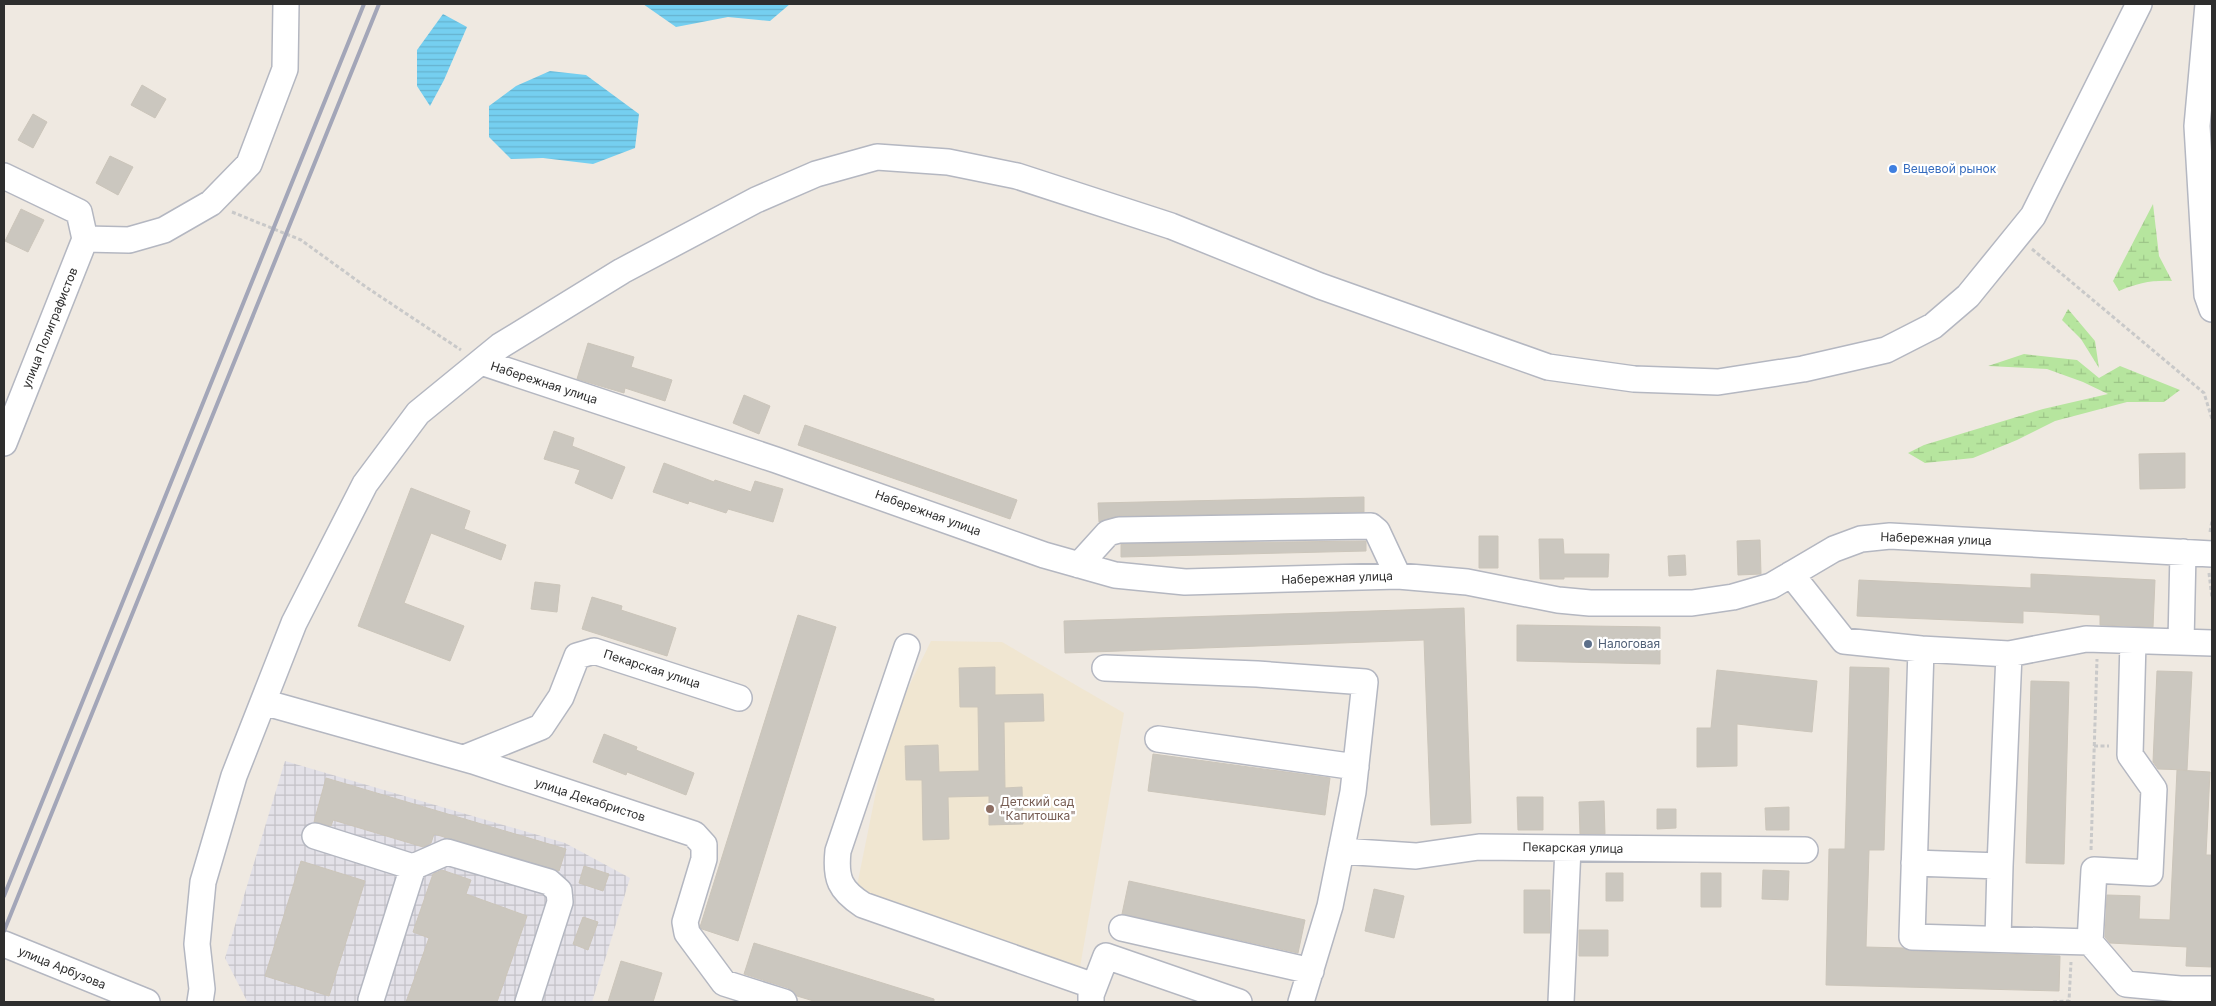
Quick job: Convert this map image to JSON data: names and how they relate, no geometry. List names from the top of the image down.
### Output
{
  "streets": {
    "street": [
      "улица Полиграфистов",
      "Набережная улица",
      "Пекарская улица",
      "улица Декабристов",
      "улица Арбузова"
    ]
  },
  "crossings": [
    ["Пекарская улица", "улица Декабристов"]
  ],
  "places": ["Вещевой рынок", "Налоговая", "Детский сад \"Капитошка\""]
}
